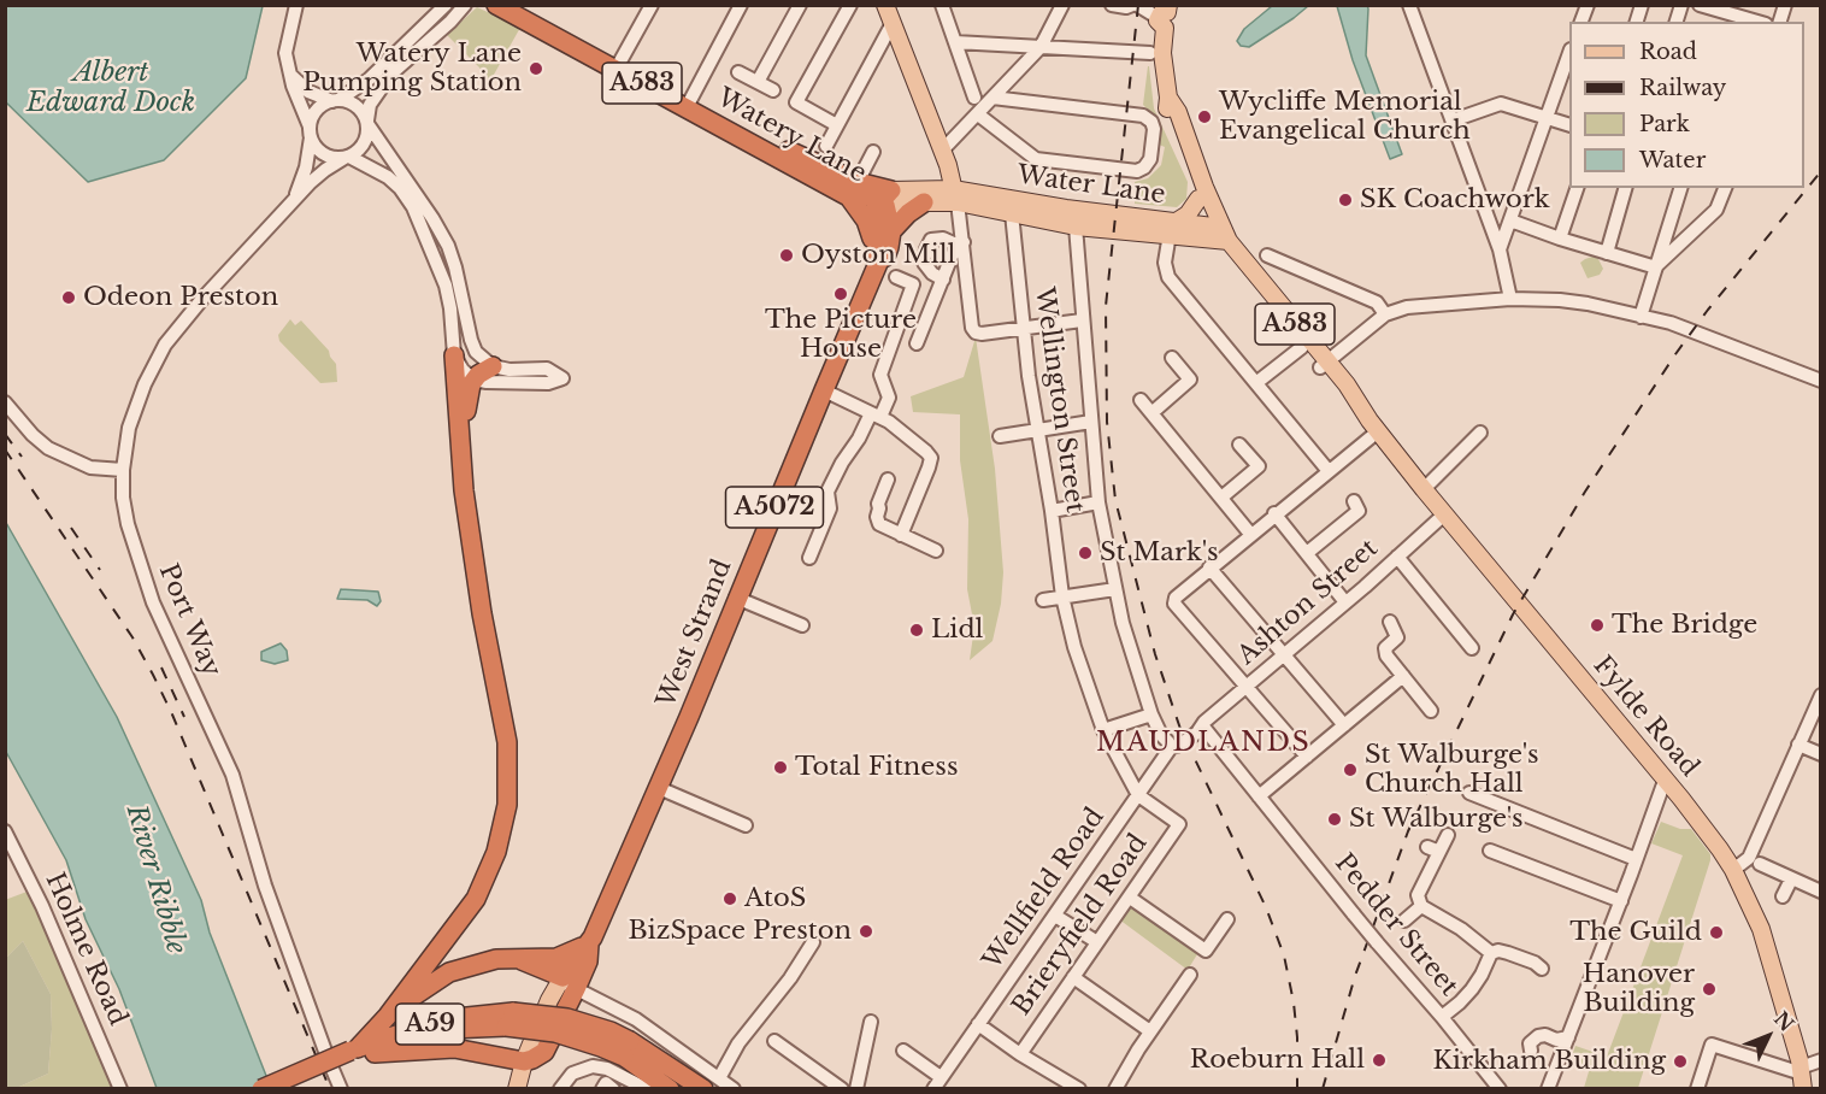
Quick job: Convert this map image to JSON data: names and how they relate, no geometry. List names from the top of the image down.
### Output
{
  "streets": {
    "highway": [
      "A583",
      "Watery Lane",
      "A5072",
      "West Strand",
      "A59"
    ],
    "main road": ["Water Lane", "Fylde Road"],
    "street": [
      "Wellington Street",
      "Ashton Street",
      "Port Way",
      "Wellfield Road",
      "Brieryfield Road",
      "Pedder Street",
      "Holme Road"
    ]
  },
  "crossings": [
    ["Watery Lane", "Water Lane"],
    ["Watery Lane", "A5072"],
    ["Water Lane", "Wellington Street"],
    ["Water Lane", "Fylde Road"],
    ["Wellington Street", "Wellfield Road"],
    ["Wellington Street", "Brieryfield Road"],
    ["A5072", "West Strand"],
    ["Ashton Street", "Fylde Road"],
    ["Ashton Street", "Wellfield Road"],
    ["Ashton Street", "Pedder Street"],
    ["Wellfield Road", "Brieryfield Road"],
    ["Wellfield Road", "Pedder Street"]
  ],
  "districts": ["MAUDLANDS"],
  "water": ["Albert Edward Dock", "River Ribble"],
  "places": [
    "Watery Lane Pumping Station",
    "Wycliffe Memorial Evangelical Church",
    "SK Coachwork",
    "Oyston Mill",
    "The Picture House",
    "Odeon Preston",
    "St Mark's",
    "The Bridge",
    "Lidl",
    "Total Fitness",
    "St Walburge's Church Hall",
    "St Walburge's",
    "AtoS",
    "BizSpace Preston",
    "The Guild",
    "Hanover Building",
    "Roeburn Hall",
    "Kirkham Building"
  ],
  "legend": [
    "Road",
    "Railway",
    "Park",
    "Water"
  ],
  "north": "top right"
}
